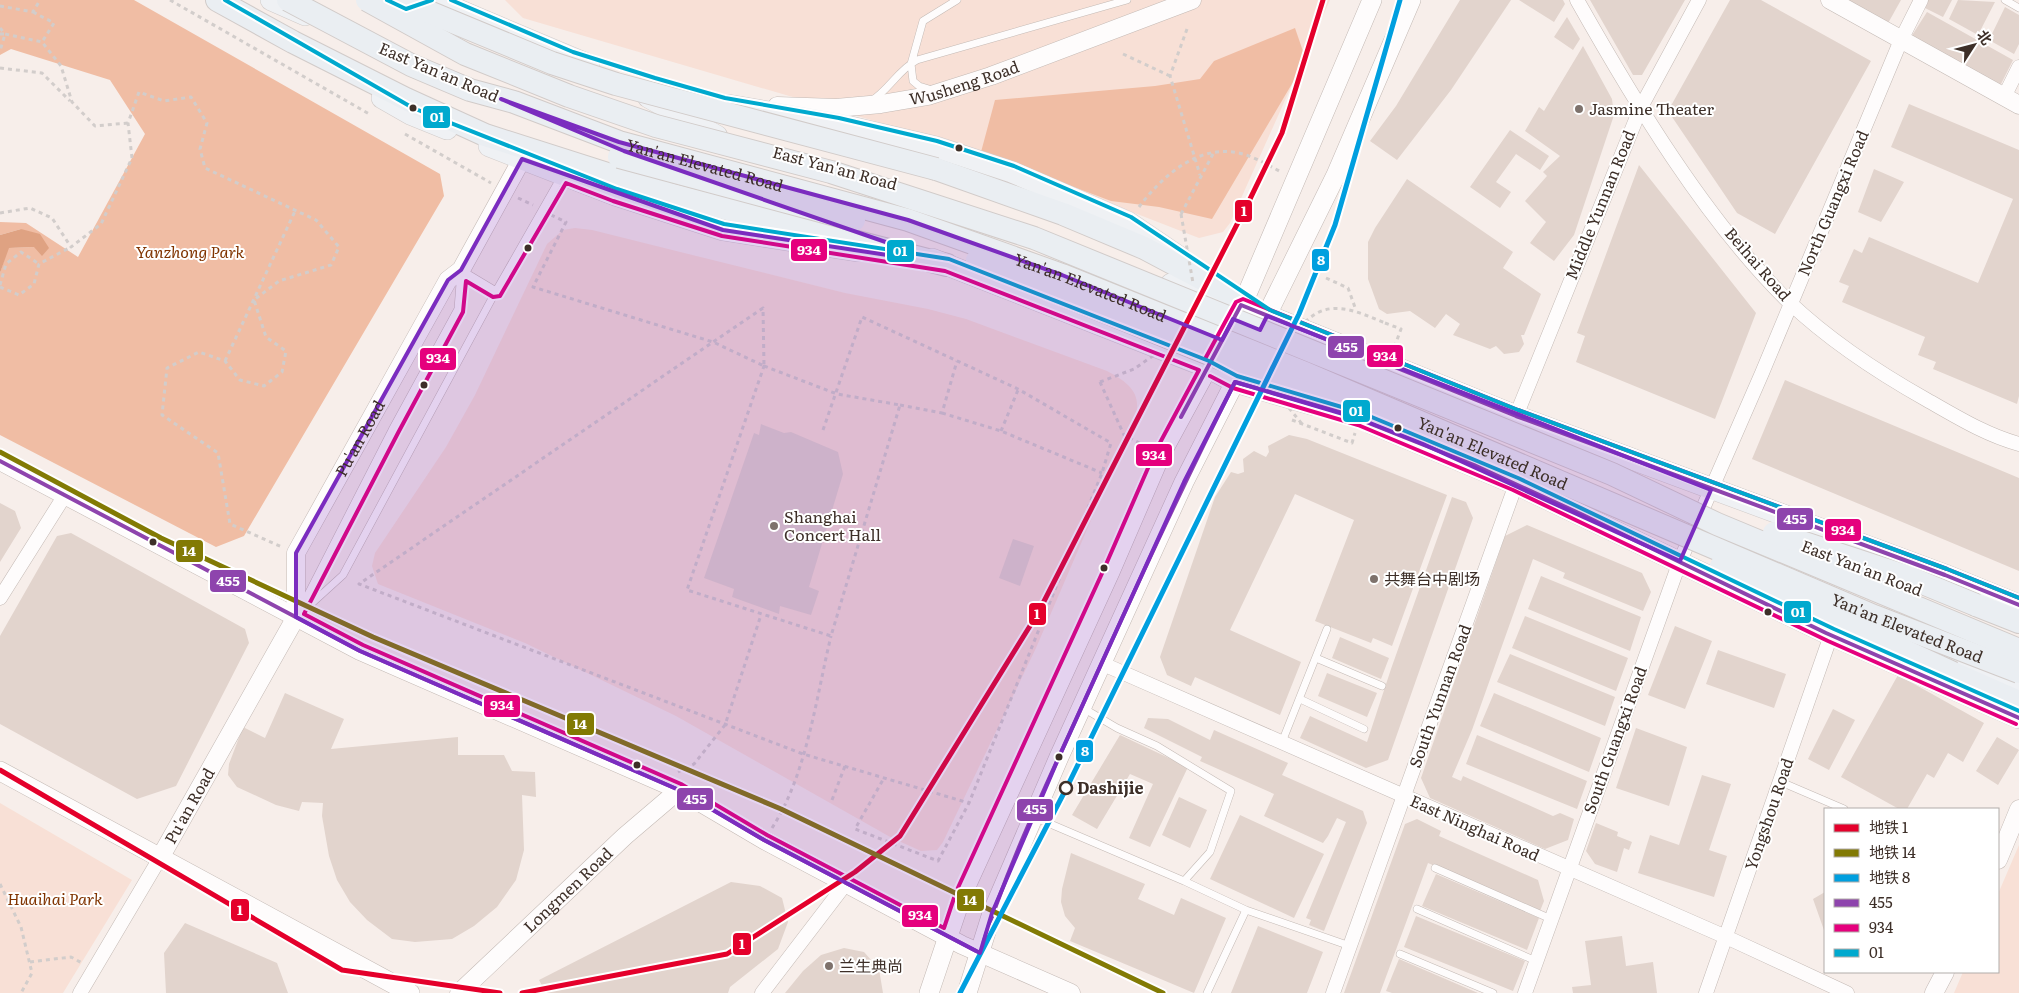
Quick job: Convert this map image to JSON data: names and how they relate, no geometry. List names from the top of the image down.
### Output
{
  "streets": {
    "highway": ["Yan'an Elevated Road"],
    "main road": ["East Yan'an Road"],
    "street": [
      "Wusheng Road",
      "North Guangxi Road",
      "Middle Yunnan Road",
      "Beihai Road",
      "Pu'an Road",
      "South Yunnan Road",
      "South Guangxi Road",
      "Yongshou Road",
      "East Ninghai Road",
      "Longmen Road"
    ]
  },
  "crossings": [
    ["East Yan'an Road", "Wusheng Road"],
    ["East Yan'an Road", "Yan'an Elevated Road"],
    ["East Yan'an Road", "North Guangxi Road"],
    ["East Yan'an Road", "Middle Yunnan Road"],
    ["East Yan'an Road", "Pu'an Road"],
    ["East Yan'an Road", "South Yunnan Road"],
    ["East Yan'an Road", "South Guangxi Road"],
    ["East Yan'an Road", "Yongshou Road"],
    ["North Guangxi Road", "Beihai Road"],
    ["North Guangxi Road", "South Guangxi Road"],
    ["Middle Yunnan Road", "Beihai Road"],
    ["South Yunnan Road", "East Ninghai Road"],
    ["South Guangxi Road", "East Ninghai Road"],
    ["Yongshou Road", "East Ninghai Road"]
  ],
  "parks": ["Yanzhong Park", "Huaihai Park"],
  "places": [
    "Jasmine Theater",
    "Shanghai Concert Hall",
    "共舞台中剧场",
    "Dashijie",
    "兰生典尚"
  ],
  "lines": [
    "metro line 1",
    "metro line 8",
    "transit line 01",
    "transit line 934",
    "transit line 455",
    "metro line 14"
  ],
  "legend": [
    "地铁 1",
    "地铁 14",
    "地铁 8",
    "455",
    "934",
    "01"
  ],
  "north": "top right"
}
